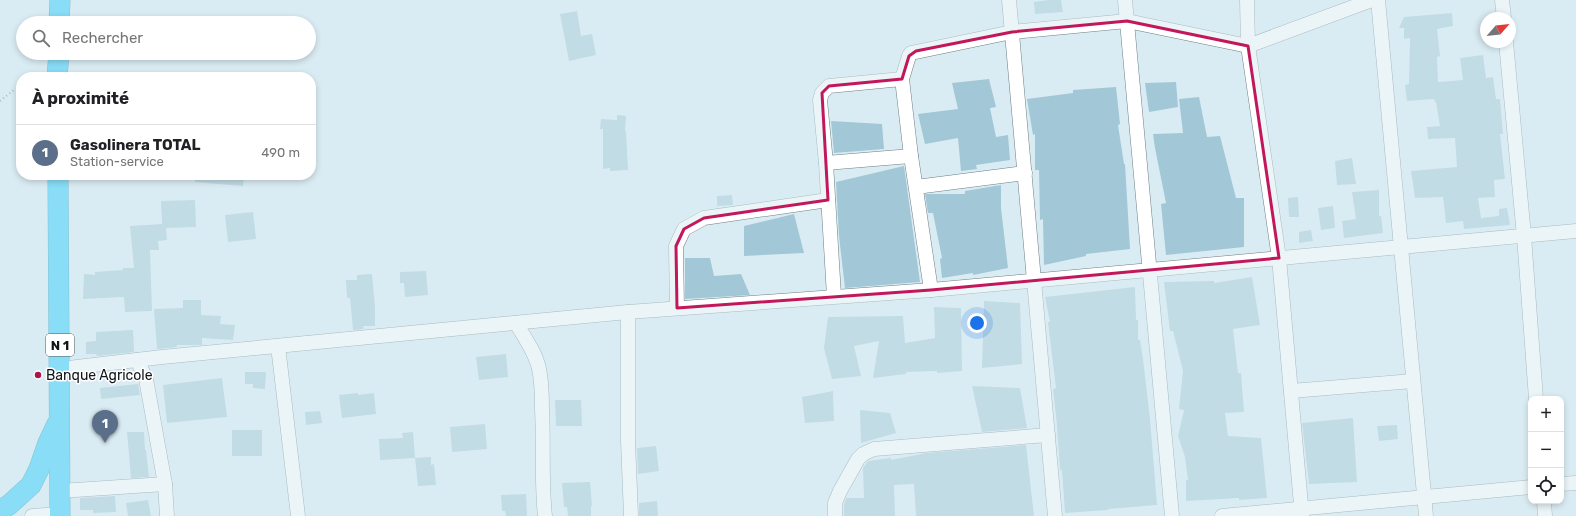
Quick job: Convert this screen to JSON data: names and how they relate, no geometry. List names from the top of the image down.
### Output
{
  "streets": {
    "highway": ["N 1"]
  },
  "places": ["Banque Agricole"],
  "north": "top right",
  "page": {
    "search": "Rechercher",
    "heading": "À proximité",
    "list": [
      {
        "mark": "1",
        "name": "Gasolinera TOTAL",
        "note": "Station-service",
        "value": "490 m"
      }
    ],
    "map_buttons": ["+", "−"],
    "pins": "1"
  }
}
